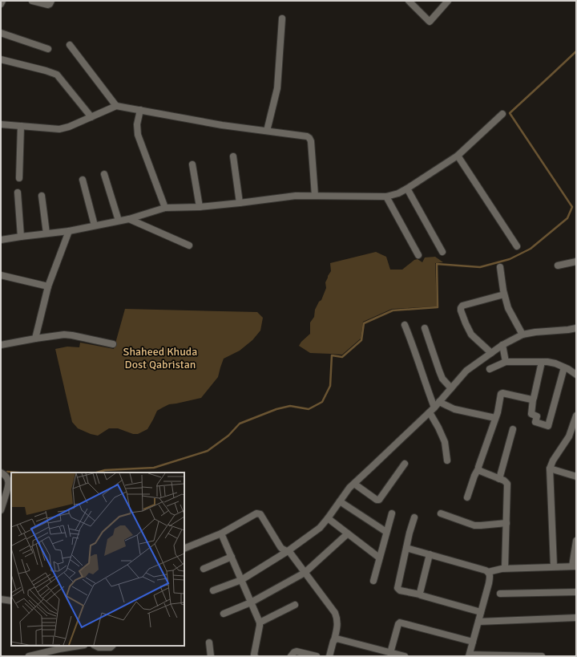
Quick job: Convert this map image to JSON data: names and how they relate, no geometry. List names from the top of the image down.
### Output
{
  "parks": ["Shaheed Khuda Dost Qabristan"]
}
